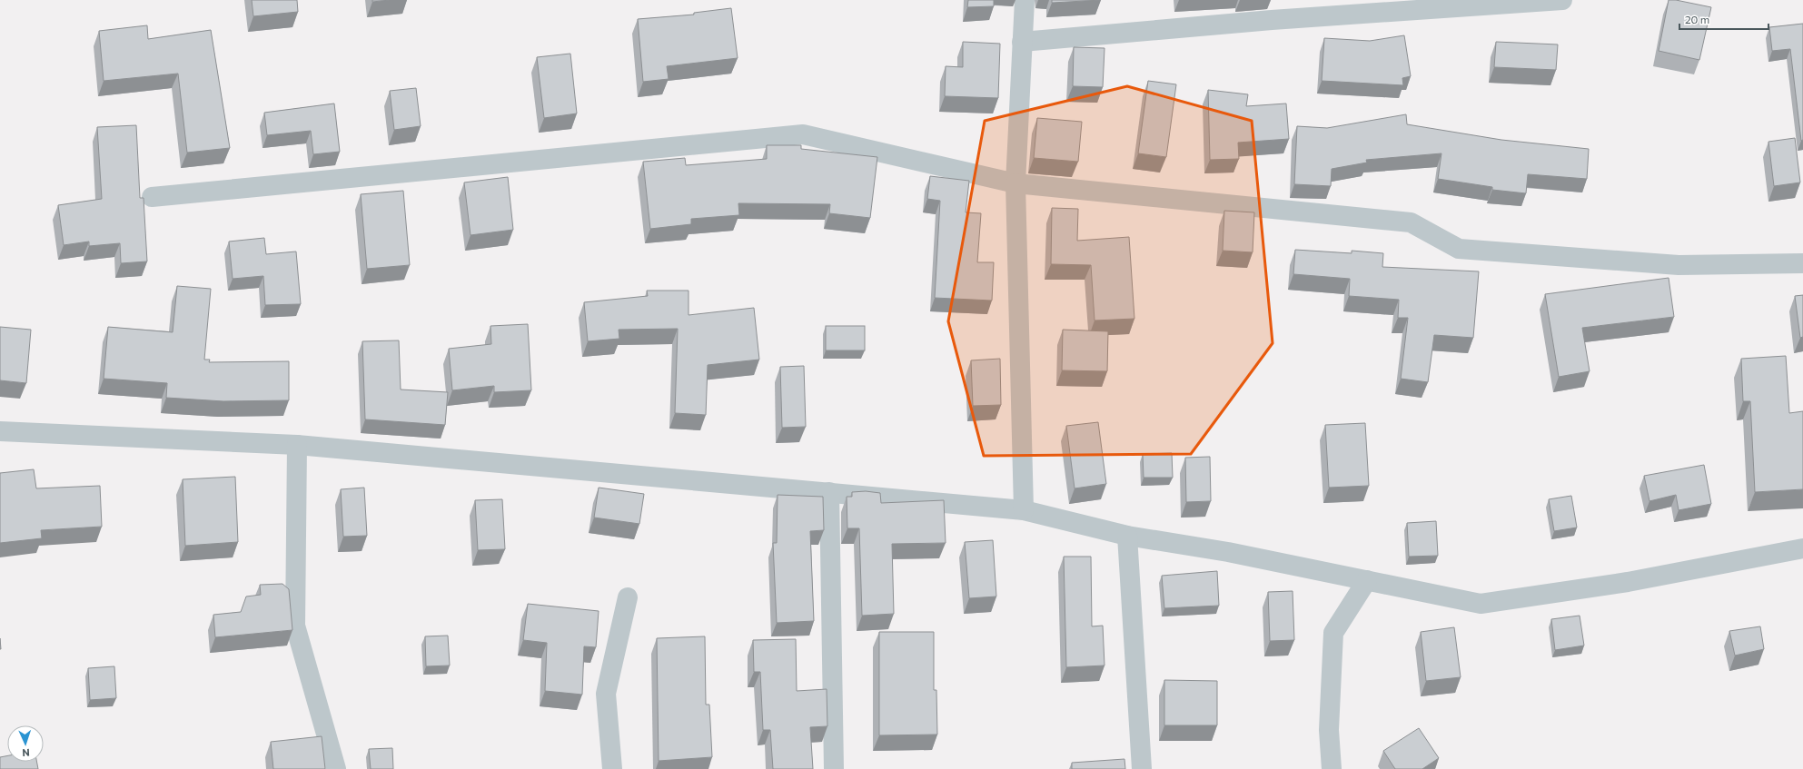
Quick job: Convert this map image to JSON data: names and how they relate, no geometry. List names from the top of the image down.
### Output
{
  "scale_bar": "20 m",
  "north": "bottom"
}
